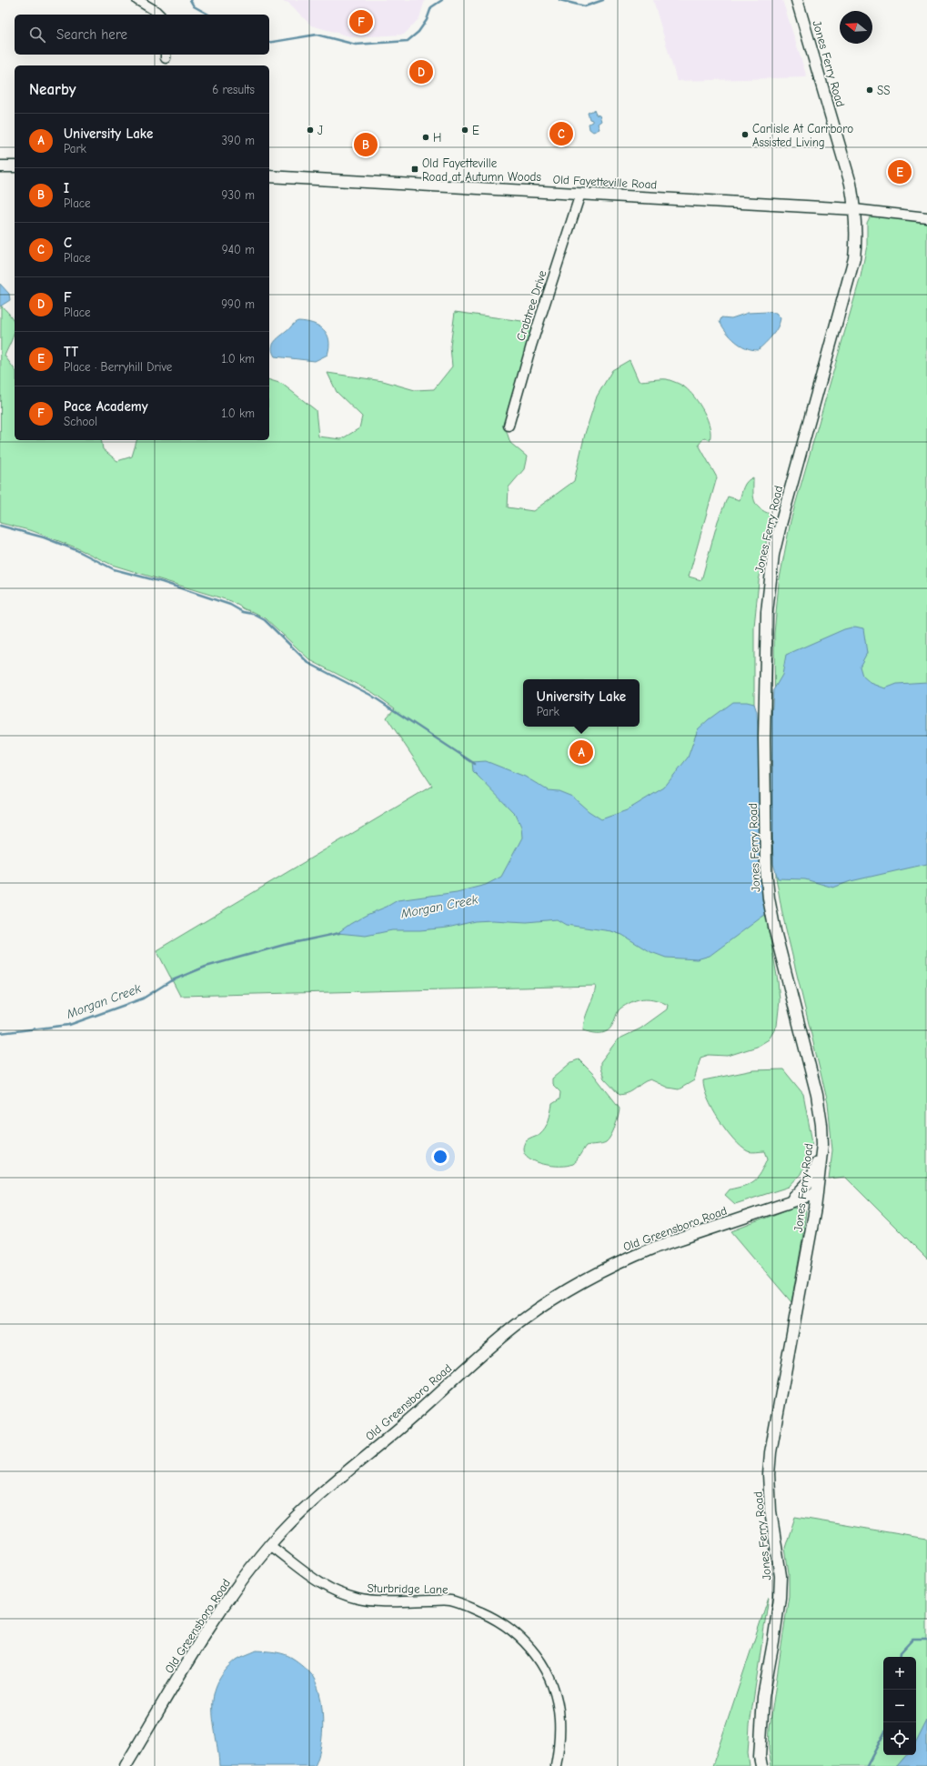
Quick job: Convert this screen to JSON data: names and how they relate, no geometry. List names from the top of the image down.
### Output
{
  "streets": {
    "street": [
      "Jones Ferry Road",
      "Old Fayetteville Road",
      "Crabtree Drive",
      "Old Greensboro Road",
      "Sturbridge Lane"
    ]
  },
  "crossings": [
    ["Jones Ferry Road", "Old Fayetteville Road"],
    ["Jones Ferry Road", "Old Greensboro Road"],
    ["Old Fayetteville Road", "Crabtree Drive"],
    ["Old Greensboro Road", "Sturbridge Lane"]
  ],
  "water": ["Morgan Creek"],
  "places": {
    "other": [
      "SS",
      "J",
      "E",
      "Carlisle At Carrboro Assisted Living",
      "H"
    ],
    "transit": ["Old Fayetteville Road at Autumn Woods"]
  },
  "north": "left",
  "page": {
    "pins": [
      "F",
      "D",
      "C",
      "B",
      "E",
      "A"
    ],
    "search": "Search here",
    "heading": ["Nearby", "6 results"],
    "list": [
      {
        "mark": "A",
        "name": "University Lake",
        "note": "Park",
        "value": "390 m"
      },
      {
        "mark": "B",
        "name": "I",
        "note": "Place",
        "value": "930 m"
      },
      {
        "mark": "C",
        "name": "C",
        "note": "Place",
        "value": "940 m"
      },
      {
        "mark": "D",
        "name": "F",
        "note": "Place",
        "value": "990 m"
      },
      {
        "mark": "E",
        "name": "TT",
        "note": "Place · Berryhill Drive",
        "value": "1.0 km"
      },
      {
        "mark": "F",
        "name": "Pace Academy",
        "note": "School",
        "value": "1.0 km"
      }
    ],
    "popup": ["University Lake", "Park"],
    "map_buttons": ["+", "−"]
  }
}
